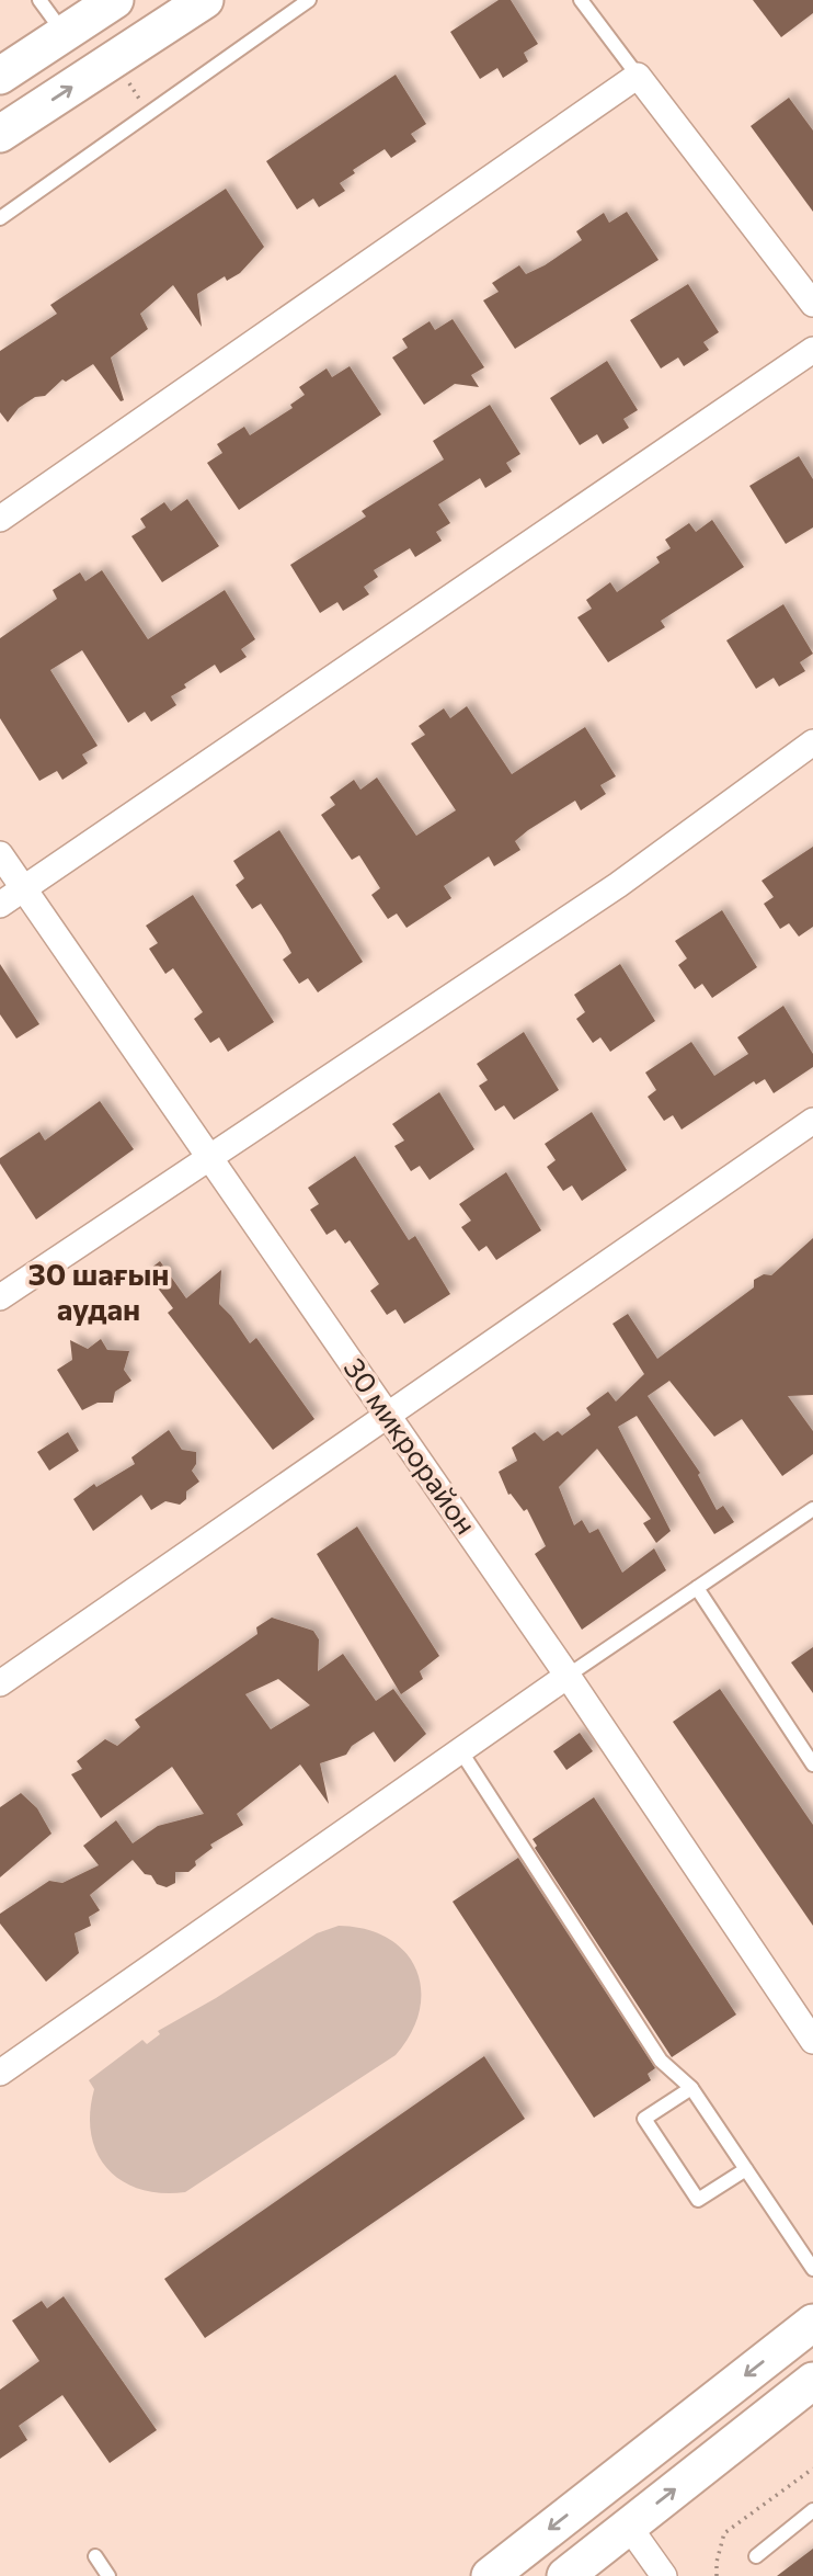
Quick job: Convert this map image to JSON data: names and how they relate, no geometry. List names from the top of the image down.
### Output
{
  "streets": {
    "street": ["30 микрорайон"]
  },
  "districts": ["30 шағын аудан"]
}
